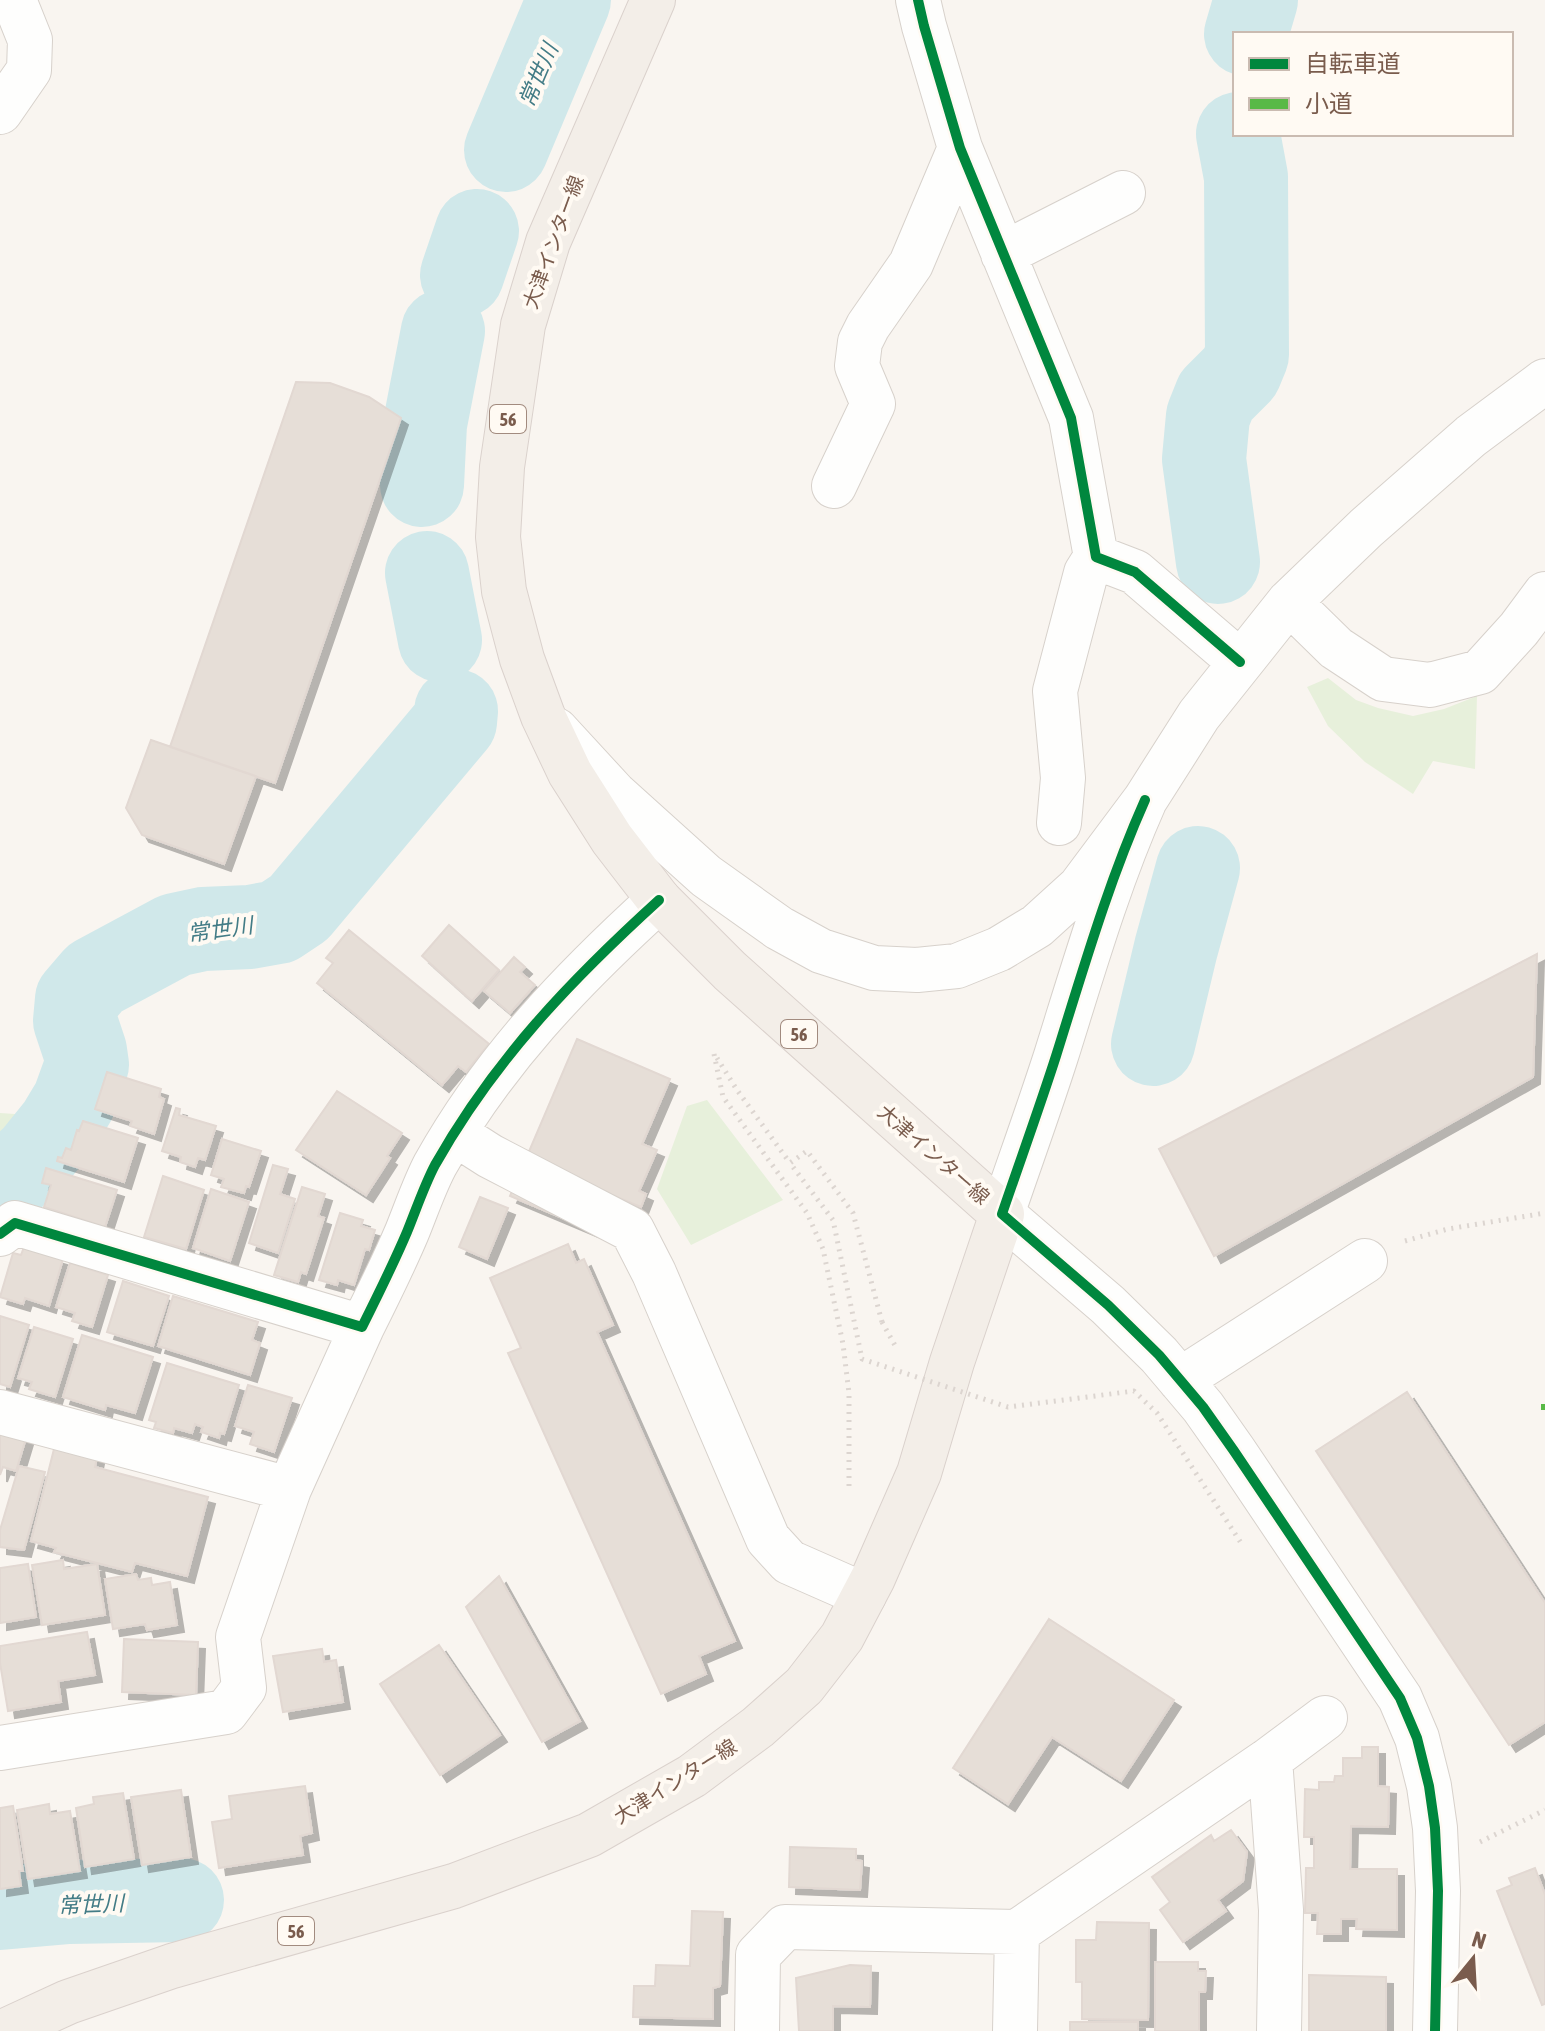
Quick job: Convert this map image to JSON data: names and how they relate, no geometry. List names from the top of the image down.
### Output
{
  "streets": {
    "main road": ["大津インター線", "56"]
  },
  "water": ["常世川"],
  "legend": ["自転車道", "小道"],
  "north": "top"
}
